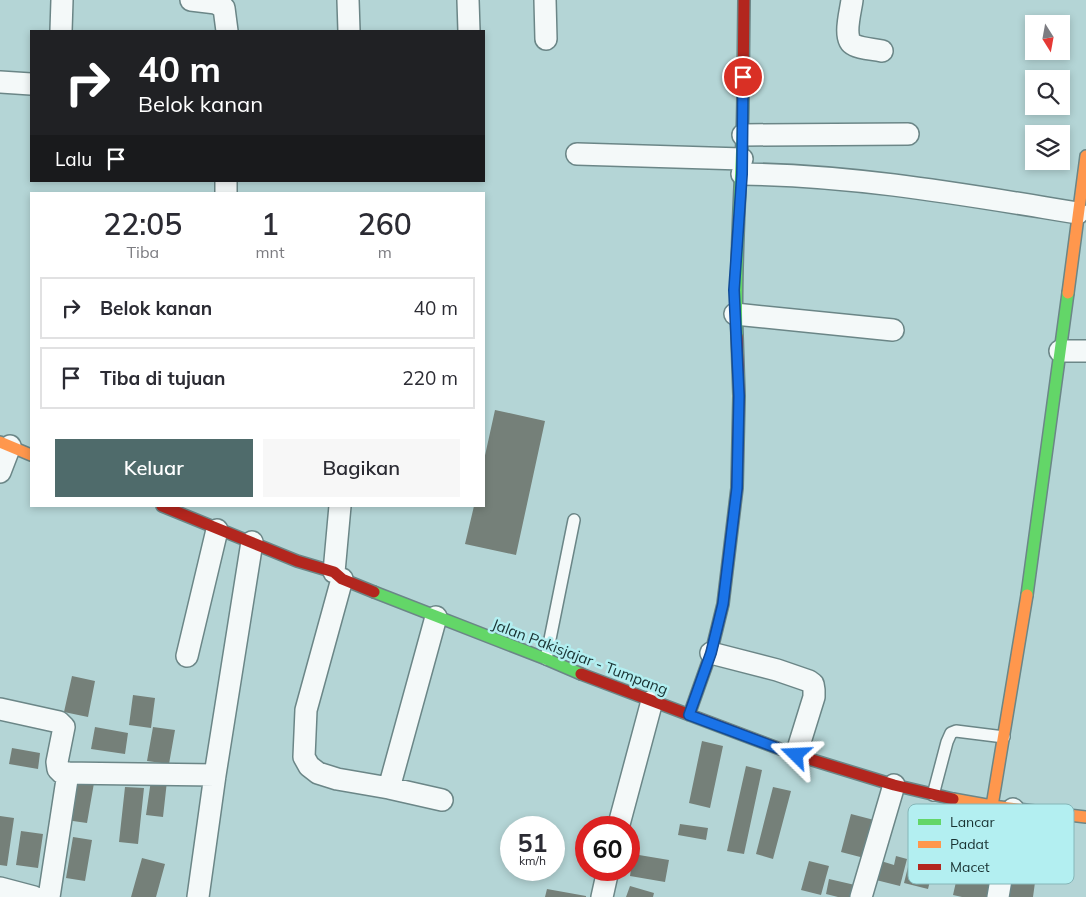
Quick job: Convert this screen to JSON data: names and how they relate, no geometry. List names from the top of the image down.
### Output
{
  "streets": {
    "street": ["Jalan Pakisjajar - Tumpang"]
  },
  "legend": ["Lancar", "Padat", "Macet"],
  "north": "bottom",
  "page": {
    "turn": ["40 m", "Belok kanan"],
    "then": "Lalu",
    "eta": [
      "22:05",
      "Tiba",
      "1",
      "mnt",
      "260",
      "m"
    ],
    "list": [
      {
        "name": "Belok kanan",
        "value": "40 m"
      },
      {
        "name": "Tiba di tujuan",
        "value": "220 m"
      }
    ],
    "buttons": ["Keluar", "Bagikan"],
    "speed": "51 km/h",
    "limit": "60"
  }
}
